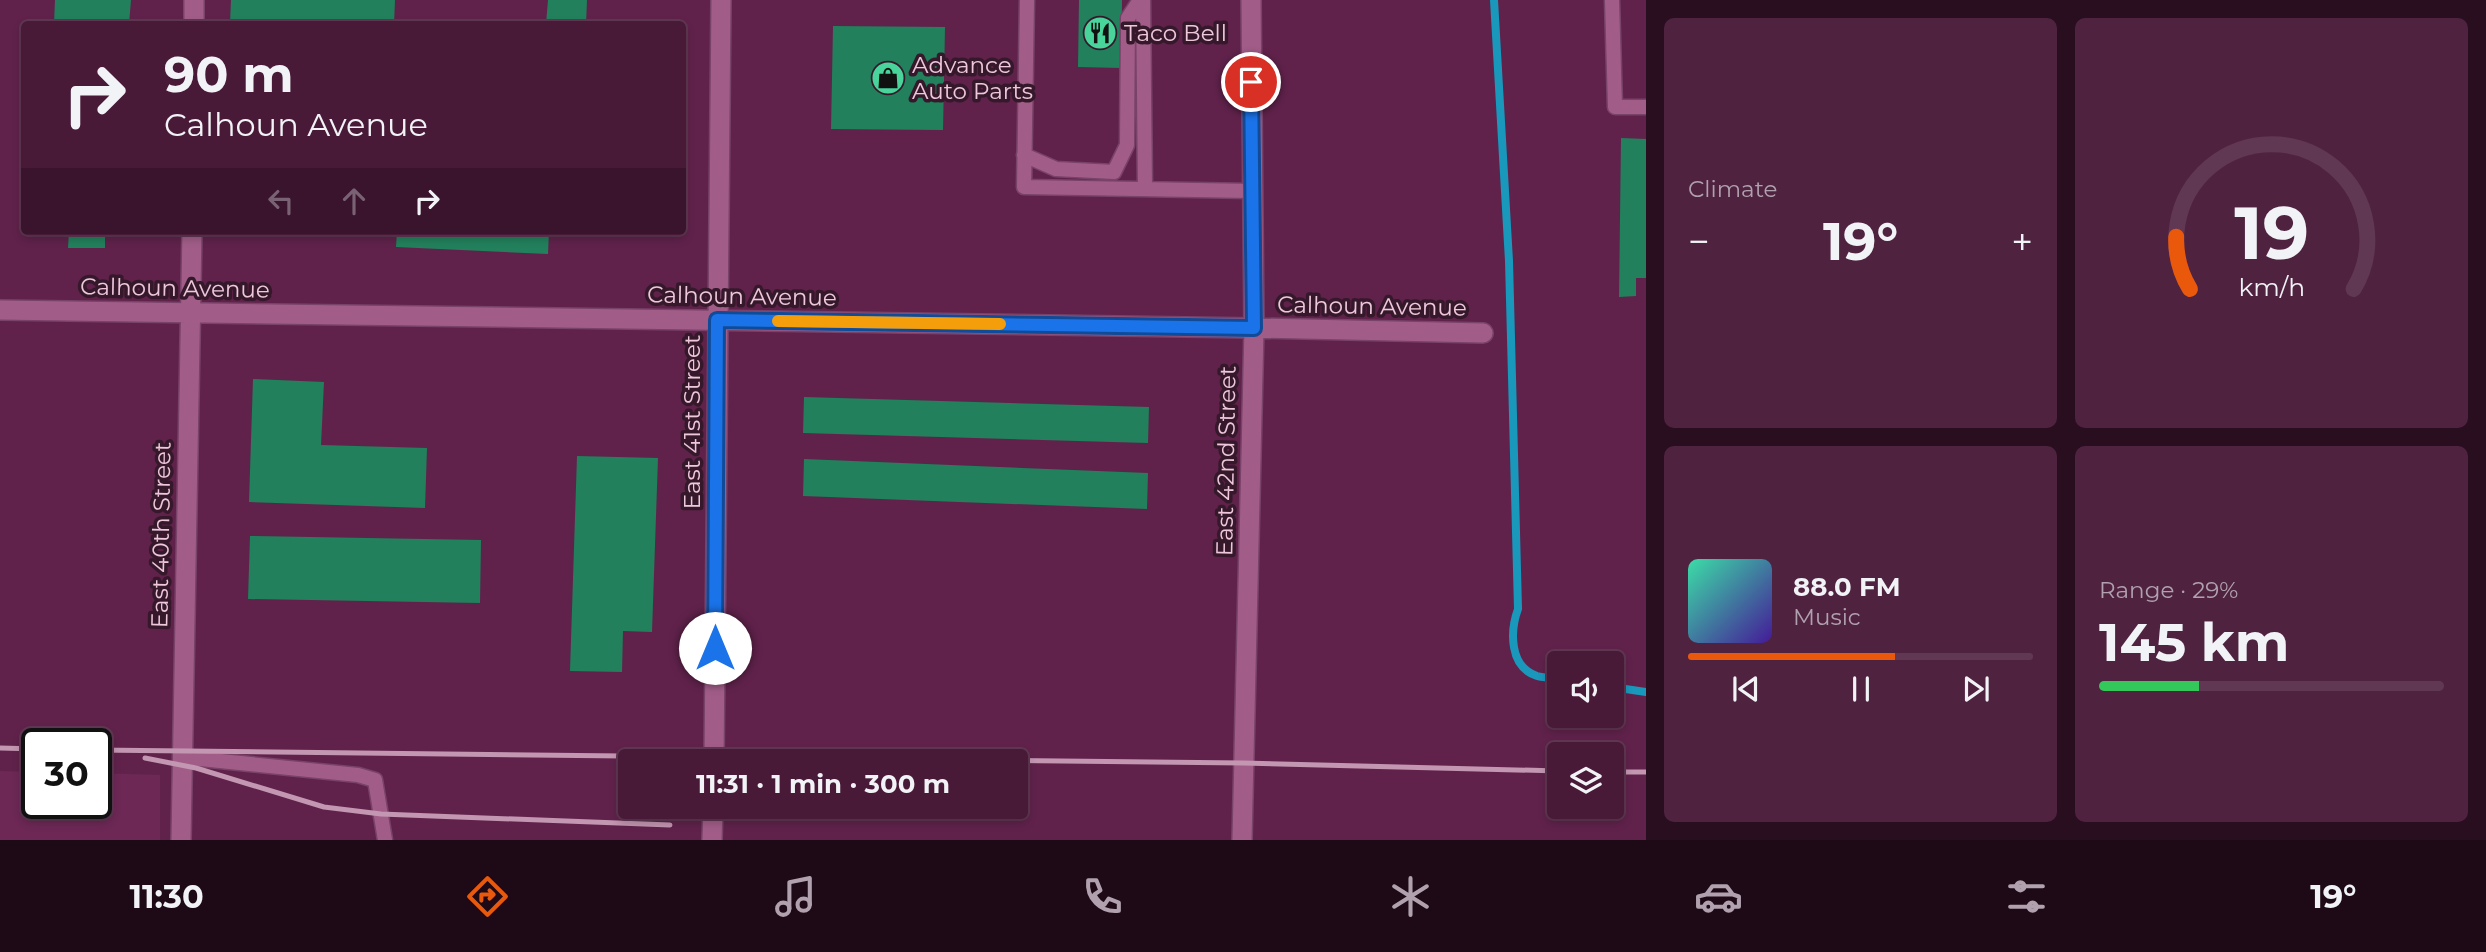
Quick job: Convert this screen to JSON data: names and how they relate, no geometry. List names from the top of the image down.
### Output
{
  "streets": {
    "street": [
      "Calhoun Avenue",
      "East 41st Street",
      "East 42nd Street",
      "East 40th Street"
    ]
  },
  "crossings": [
    ["Calhoun Avenue", "East 41st Street"],
    ["Calhoun Avenue", "East 42nd Street"],
    ["Calhoun Avenue", "East 40th Street"]
  ],
  "places": {
    "restaurant": ["Taco Bell"],
    "shop": ["Advance Auto Parts"]
  },
  "page": {
    "tile": [
      "Climate",
      ["Range · 29%", "145 km"]
    ],
    "turn": ["90 m", "Calhoun Avenue"],
    "heat": ["−", "19°", "+"],
    "song": ["88.0 FM", "Music"],
    "limit": "30",
    "trip": "11:31 · 1 min · 300 m",
    "tabs": ["11:30", "19°"],
    "gauge": ["19", "km/h"]
  }
}
